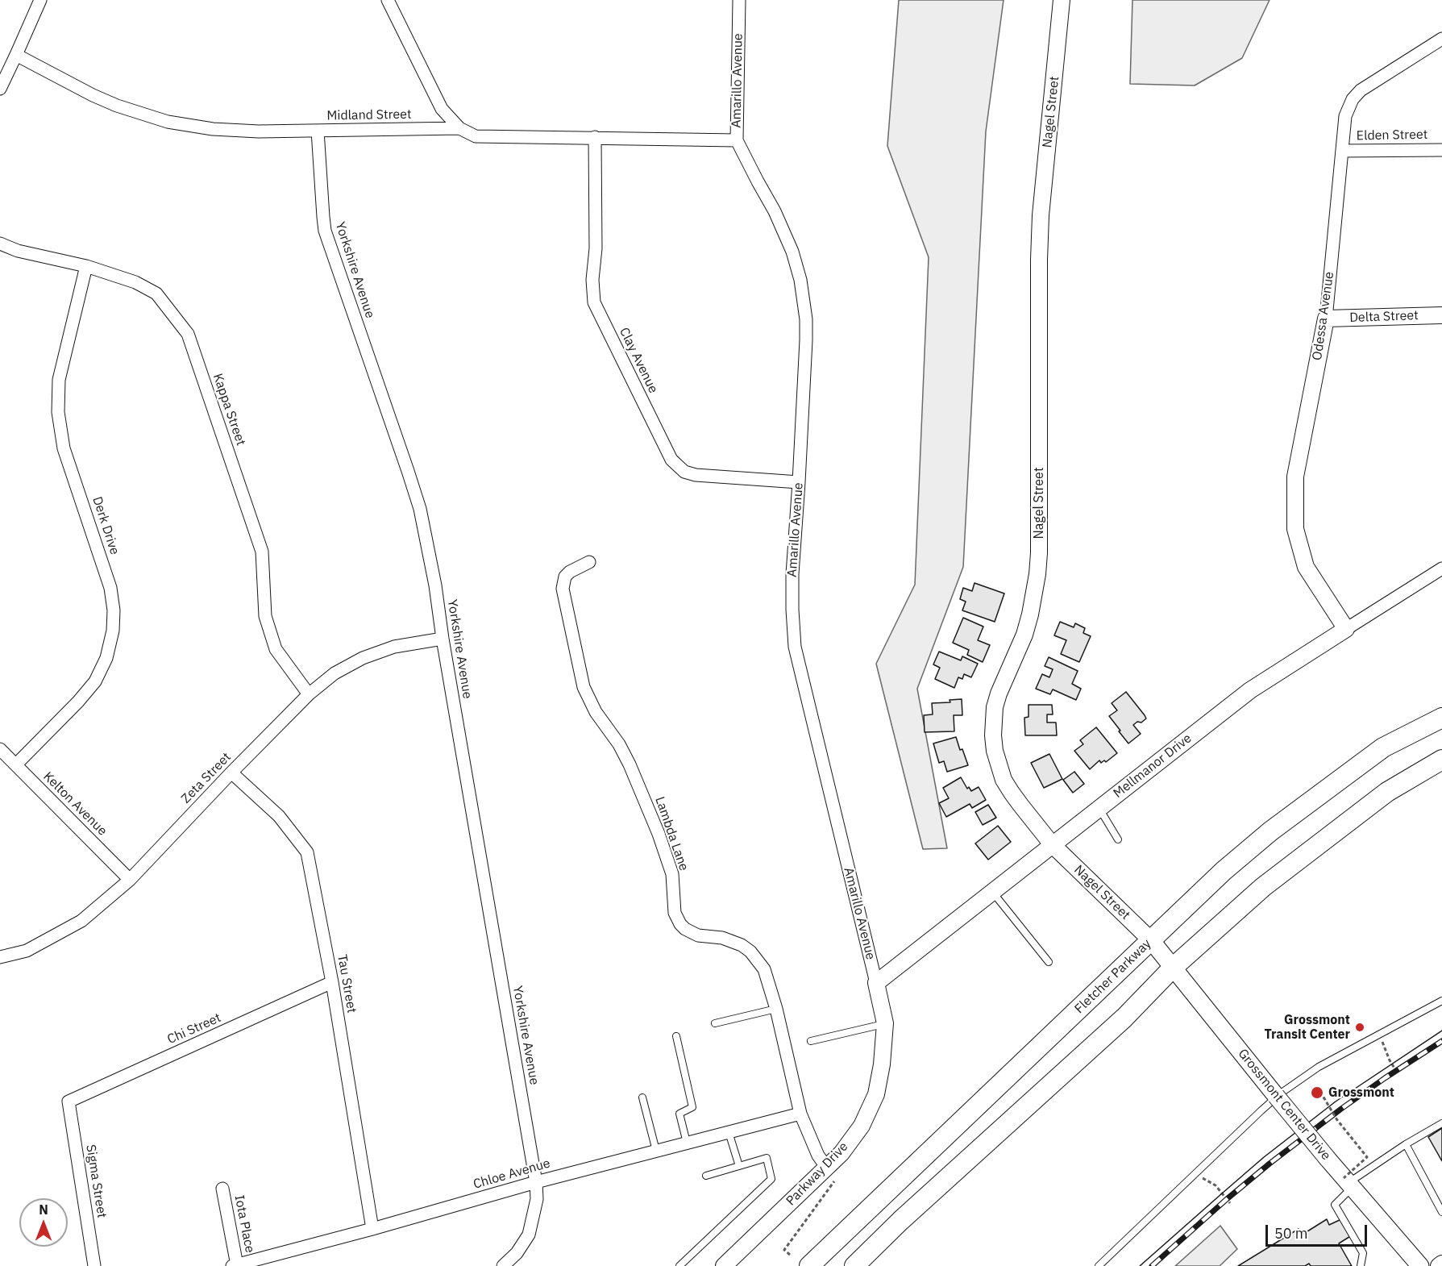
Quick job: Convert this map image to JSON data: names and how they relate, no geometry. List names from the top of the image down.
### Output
{
  "streets": {
    "main road": ["Fletcher Parkway", "Grossmont Center Drive"],
    "street": [
      "Amarillo Avenue",
      "Nagel Street",
      "Midland Street",
      "Elden Street",
      "Yorkshire Avenue",
      "Odessa Avenue",
      "Delta Street",
      "Clay Avenue",
      "Kappa Street",
      "Derk Drive",
      "Mellmanor Drive",
      "Zeta Street",
      "Kelton Avenue",
      "Lambda Lane",
      "Tau Street",
      "Chi Street",
      "Chloe Avenue",
      "Parkway Drive",
      "Sigma Street",
      "Iota Place"
    ]
  },
  "crossings": [
    ["Amarillo Avenue", "Midland Street"],
    ["Amarillo Avenue", "Clay Avenue"],
    ["Amarillo Avenue", "Mellmanor Drive"],
    ["Amarillo Avenue", "Parkway Drive"],
    ["Nagel Street", "Mellmanor Drive"],
    ["Nagel Street", "Fletcher Parkway"],
    ["Nagel Street", "Grossmont Center Drive"],
    ["Midland Street", "Yorkshire Avenue"],
    ["Midland Street", "Clay Avenue"],
    ["Elden Street", "Odessa Avenue"],
    ["Yorkshire Avenue", "Zeta Street"],
    ["Yorkshire Avenue", "Chloe Avenue"],
    ["Odessa Avenue", "Delta Street"],
    ["Odessa Avenue", "Mellmanor Drive"],
    ["Kappa Street", "Derk Drive"],
    ["Kappa Street", "Zeta Street"],
    ["Derk Drive", "Kelton Avenue"],
    ["Zeta Street", "Kelton Avenue"],
    ["Zeta Street", "Tau Street"],
    ["Lambda Lane", "Chloe Avenue"],
    ["Lambda Lane", "Parkway Drive"],
    ["Fletcher Parkway", "Grossmont Center Drive"],
    ["Tau Street", "Chi Street"],
    ["Tau Street", "Chloe Avenue"],
    ["Chi Street", "Sigma Street"],
    ["Chloe Avenue", "Iota Place"]
  ],
  "places": ["Grossmont Transit Center", "Grossmont"],
  "scale_bar": "50 m",
  "north": "top"
}
